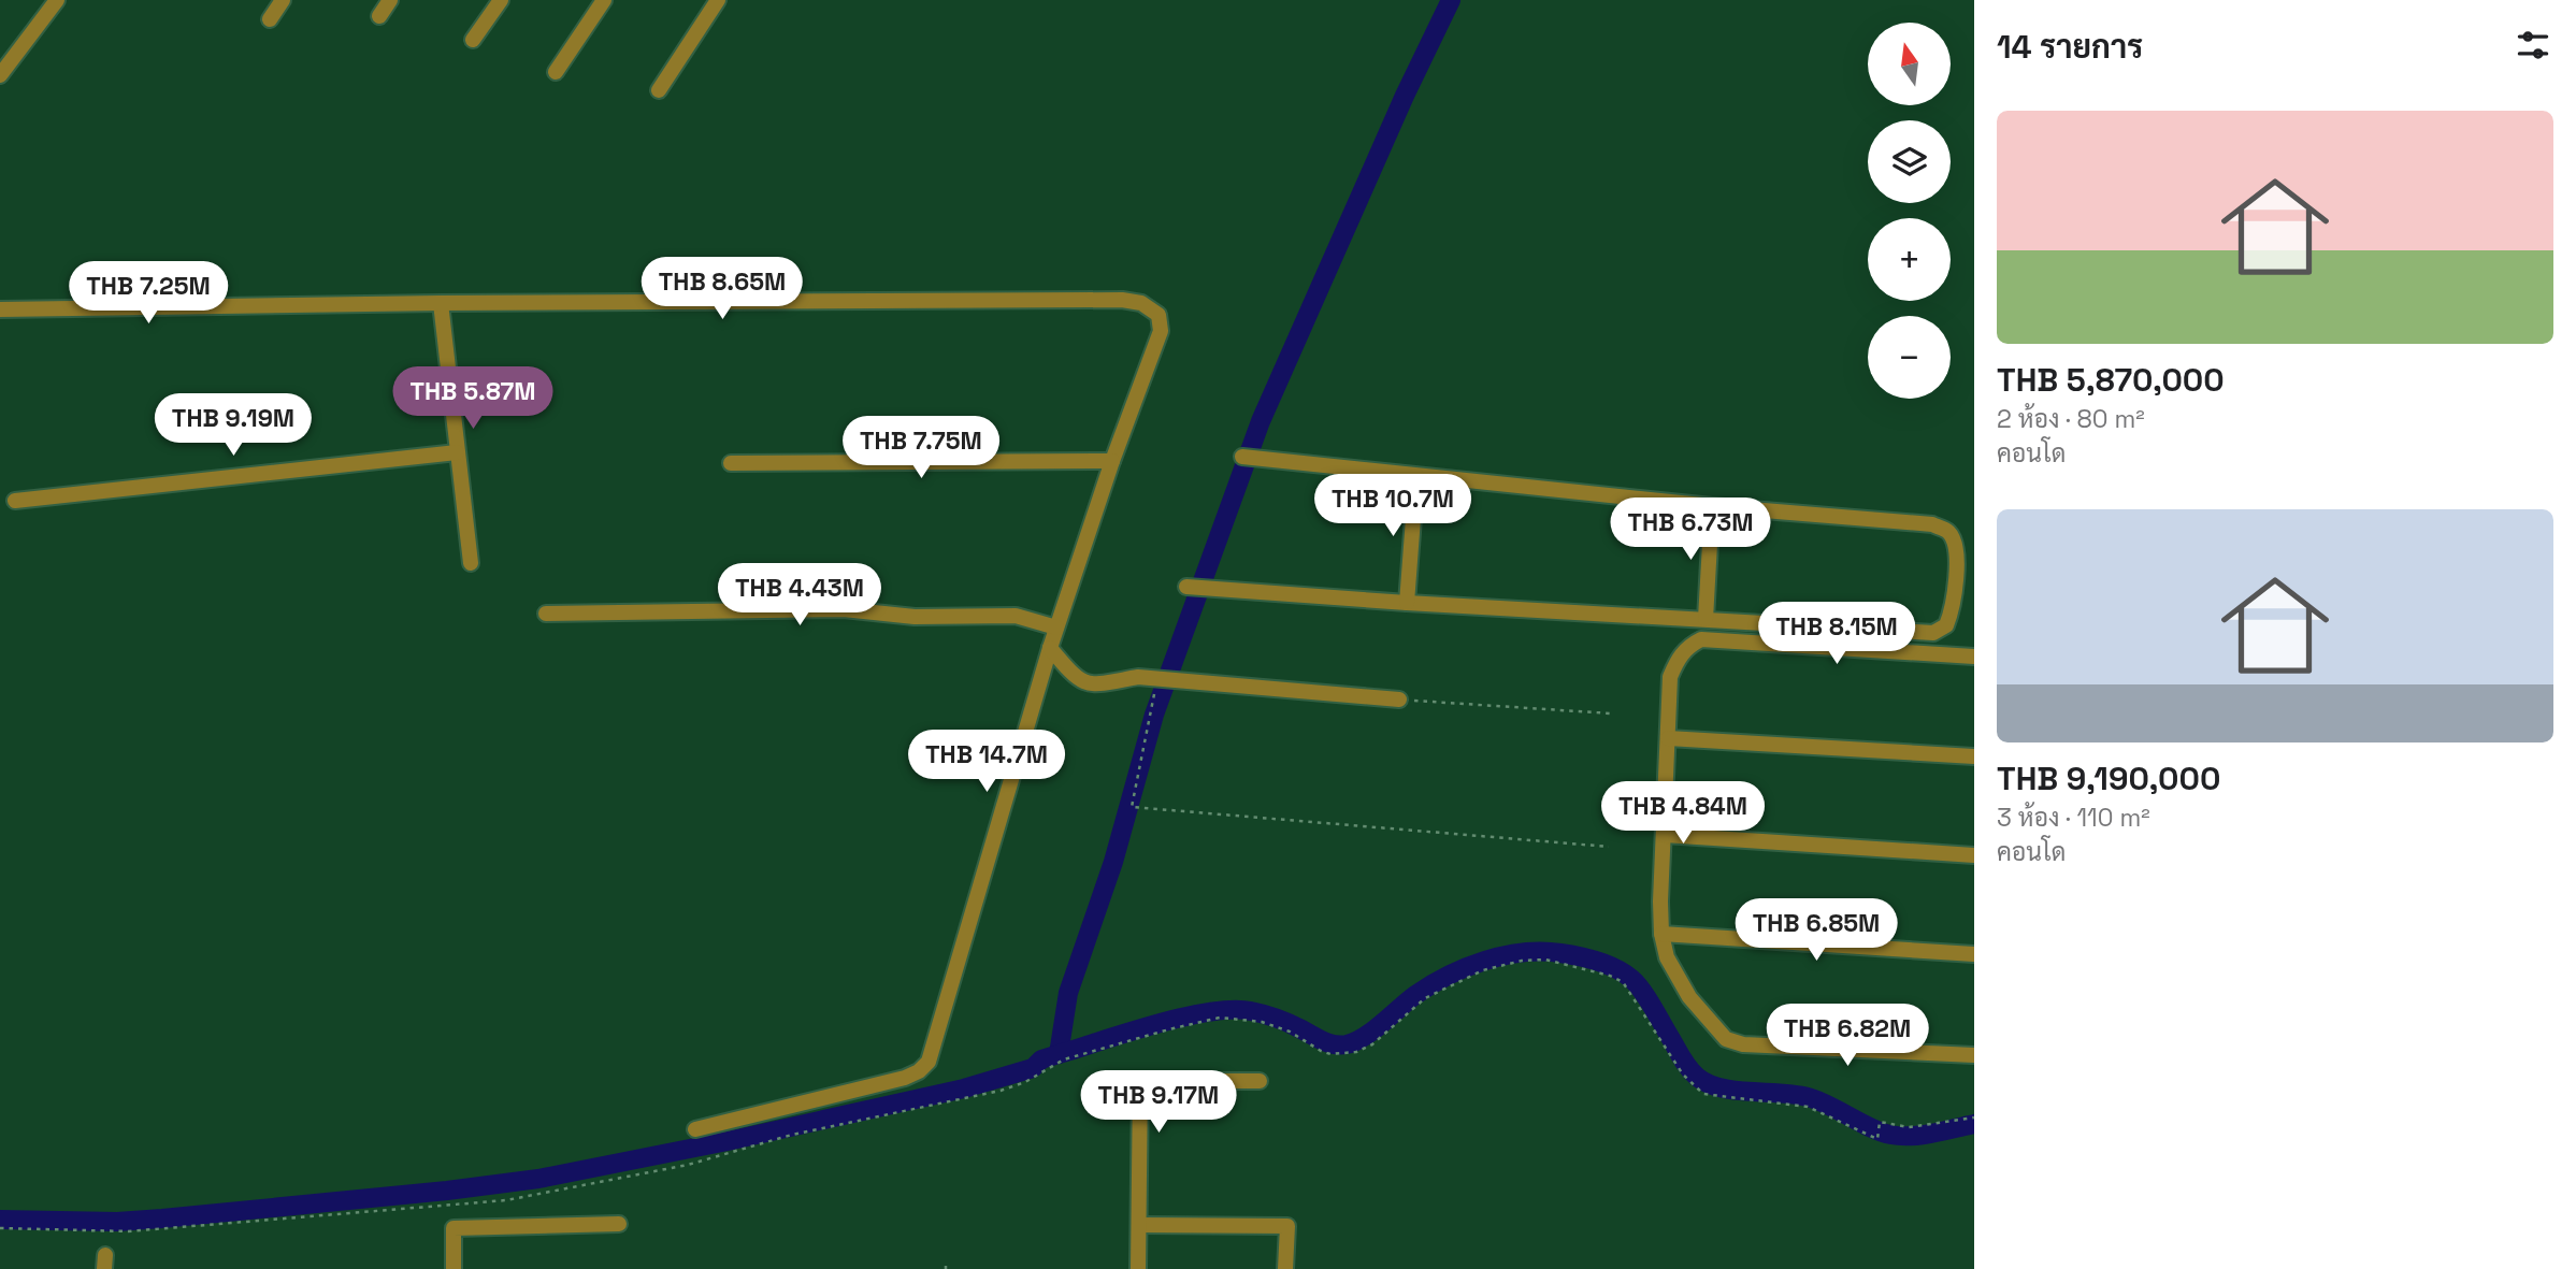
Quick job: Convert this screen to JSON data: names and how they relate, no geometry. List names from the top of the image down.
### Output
{
  "north": "top",
  "page": {
    "heading": "14 รายการ",
    "map_buttons": ["+", "−"],
    "list": [
      {
        "name": "THB 5,870,000",
        "note": "2 ห้อง · 80 m² · คอนโด"
      },
      {
        "name": "THB 9,190,000",
        "note": "3 ห้อง · 110 m² · คอนโด"
      }
    ],
    "price": [
      "THB 8.65M",
      "THB 7.25M",
      "THB 5.87M",
      "THB 9.19M",
      "THB 7.75M",
      "THB 10.7M",
      "THB 6.73M",
      "THB 4.43M",
      "THB 8.15M",
      "THB 14.7M",
      "THB 4.84M",
      "THB 6.85M",
      "THB 6.82M",
      "THB 9.17M"
    ]
  }
}
